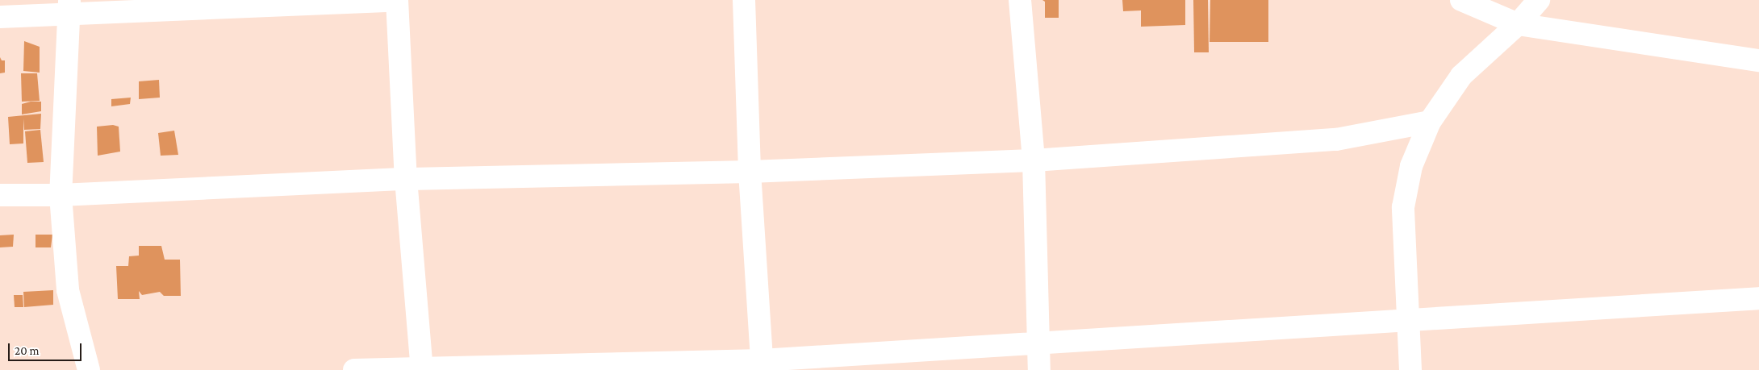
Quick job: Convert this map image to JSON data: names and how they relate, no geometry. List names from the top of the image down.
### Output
{
  "scale_bar": "20 m"
}
